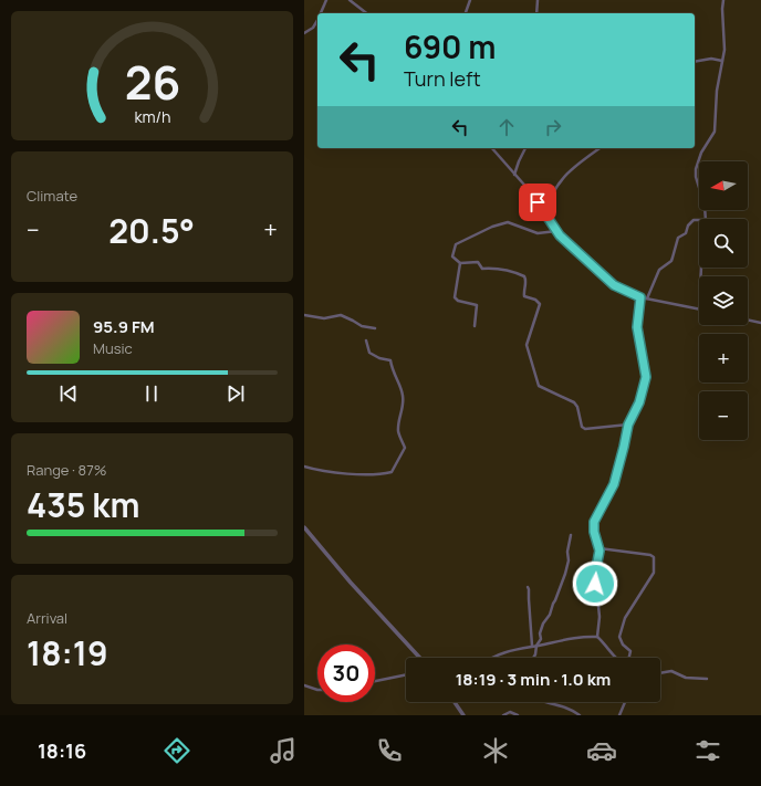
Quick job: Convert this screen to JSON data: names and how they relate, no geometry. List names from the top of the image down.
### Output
{
  "north": "left",
  "page": {
    "turn": ["690 m", "Turn left"],
    "tile": [
      "Climate",
      ["Range · 87%", "435 km"],
      ["Arrival", "18:19"]
    ],
    "map_buttons": ["+", "−"],
    "heat": ["−", "20.5°", "+"],
    "song": ["95.9 FM", "Music"],
    "limit": "30",
    "trip": "18:19 · 3 min · 1.0 km",
    "tabs": "18:16",
    "gauge": ["26", "km/h"]
  }
}
